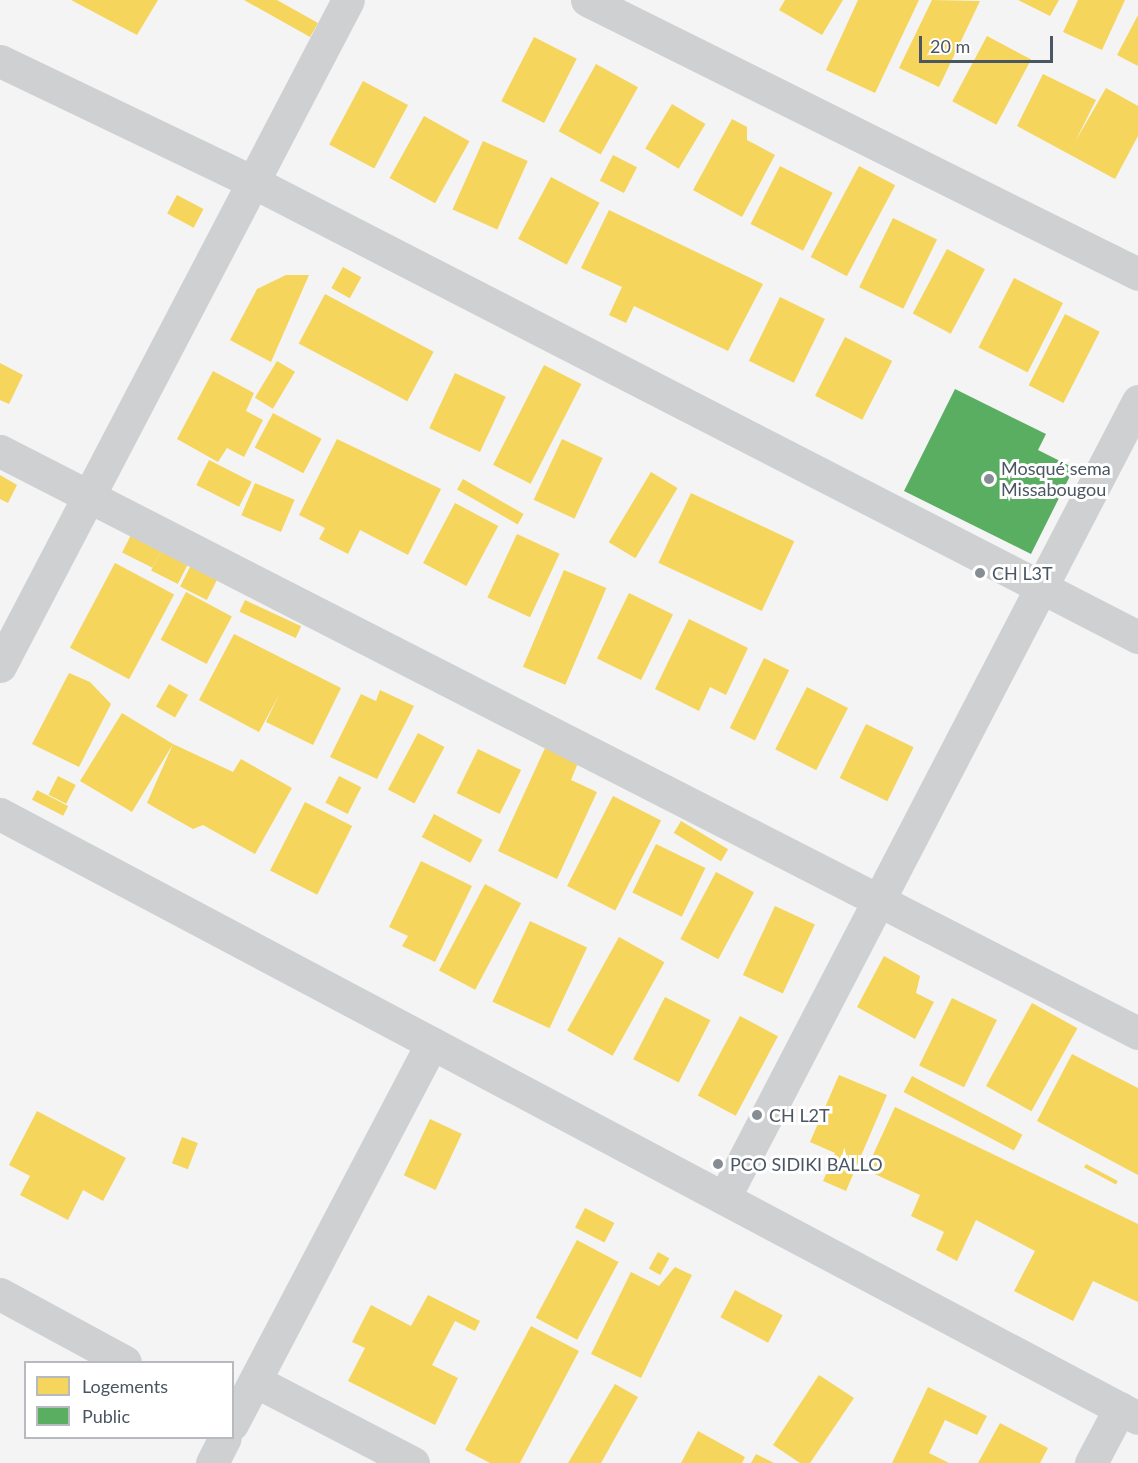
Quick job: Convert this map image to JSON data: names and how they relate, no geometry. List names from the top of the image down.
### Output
{
  "places": [
    "Mosqué sema Missabougou",
    "CH L3T",
    "CH L2T",
    "PCO SIDIKI BALLO"
  ],
  "legend": ["Logements", "Public"],
  "scale_bar": "20 m"
}
